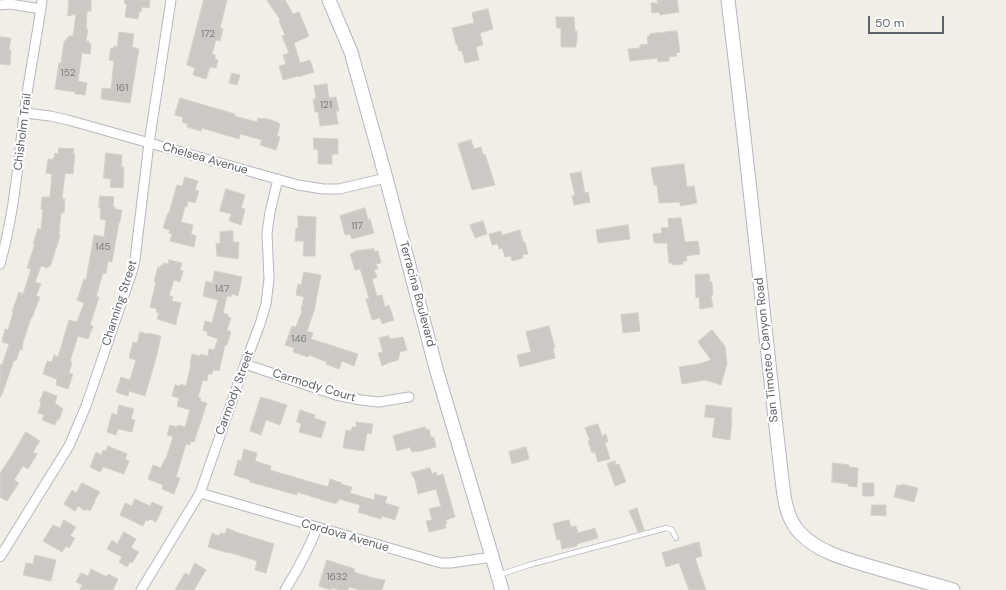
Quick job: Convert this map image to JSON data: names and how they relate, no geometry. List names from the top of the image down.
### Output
{
  "streets": {
    "main road": ["Terracina Boulevard", "San Timoteo Canyon Road"],
    "street": [
      "Chisholm Trail",
      "Chelsea Avenue",
      "Channing Street",
      "Carmody Court",
      "Carmody Street",
      "Cordova Avenue"
    ]
  },
  "crossings": [
    ["Chisholm Trail", "Chelsea Avenue"],
    ["Chelsea Avenue", "Terracina Boulevard"],
    ["Chelsea Avenue", "Channing Street"],
    ["Chelsea Avenue", "Carmody Street"],
    ["Terracina Boulevard", "Cordova Avenue"],
    ["Carmody Court", "Carmody Street"],
    ["Carmody Street", "Cordova Avenue"]
  ],
  "house_numbers": [
    "172",
    "152",
    "161",
    "121",
    "117",
    "145",
    "147",
    "146",
    "1632"
  ],
  "scale_bar": "50 m"
}
